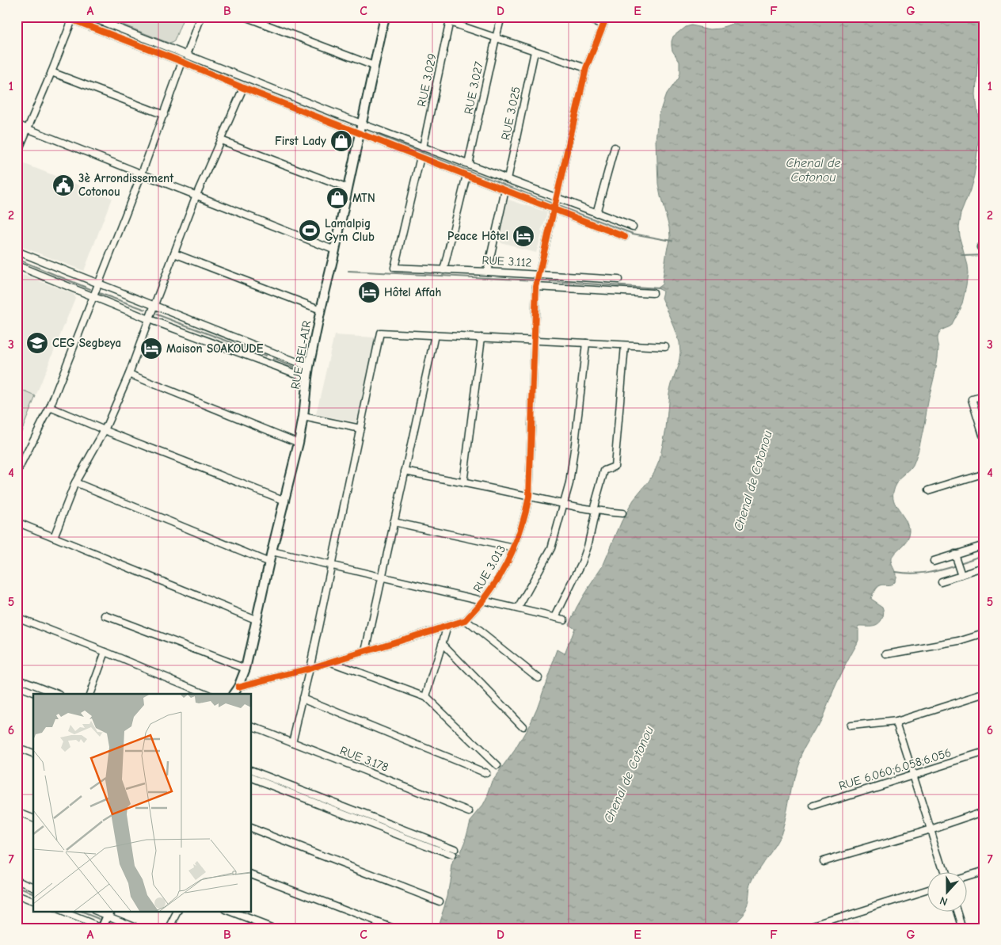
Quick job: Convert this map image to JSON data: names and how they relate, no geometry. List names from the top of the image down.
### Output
{
  "streets": {
    "main road": ["RUE BEL-AIR"],
    "street": [
      "RUE 3.029",
      "RUE 3.027",
      "RUE 3.025",
      "RUE 3.112",
      "RUE 3.013",
      "RUE 3.178",
      "RUE 6.060;6.058;6.056"
    ]
  },
  "crossings": [
    ["RUE 3.112", "RUE 3.013"]
  ],
  "water": ["Chenal de Cotonou"],
  "places": {
    "shop": ["First Lady", "MTN"],
    "public building": ["3è Arrondissement Cotonou"],
    "sports": ["Lamalpig Gym Club"],
    "hotel": ["Peace Hôtel", "Hôtel Affah", "Maison SOAKOUDE"],
    "school or university": ["CEG Segbeya"]
  },
  "north": "bottom",
  "grid": {
    "columns": [
      "A",
      "B",
      "C",
      "D",
      "E",
      "F",
      "G"
    ],
    "rows": [
      "1",
      "2",
      "3",
      "4",
      "5",
      "6",
      "7"
    ]
  }
}
